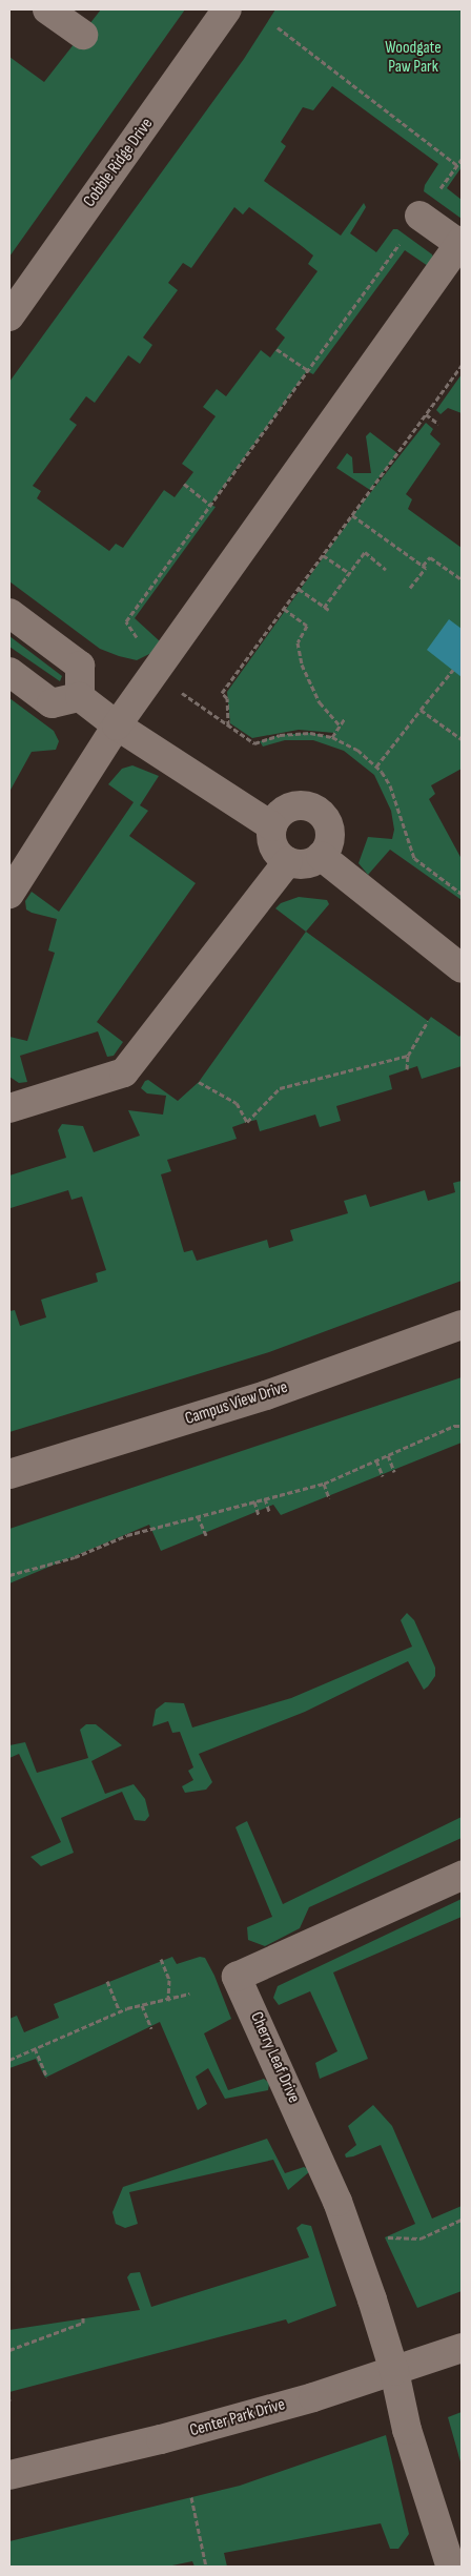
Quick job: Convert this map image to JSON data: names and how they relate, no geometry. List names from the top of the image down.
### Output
{
  "streets": {
    "street": [
      "Cobble Ridge Drive",
      "Campus View Drive",
      "Cherry Leaf Drive",
      "Center Park Drive"
    ]
  },
  "crossings": [
    ["Cherry Leaf Drive", "Center Park Drive"]
  ],
  "parks": ["Woodgate Paw Park"]
}
